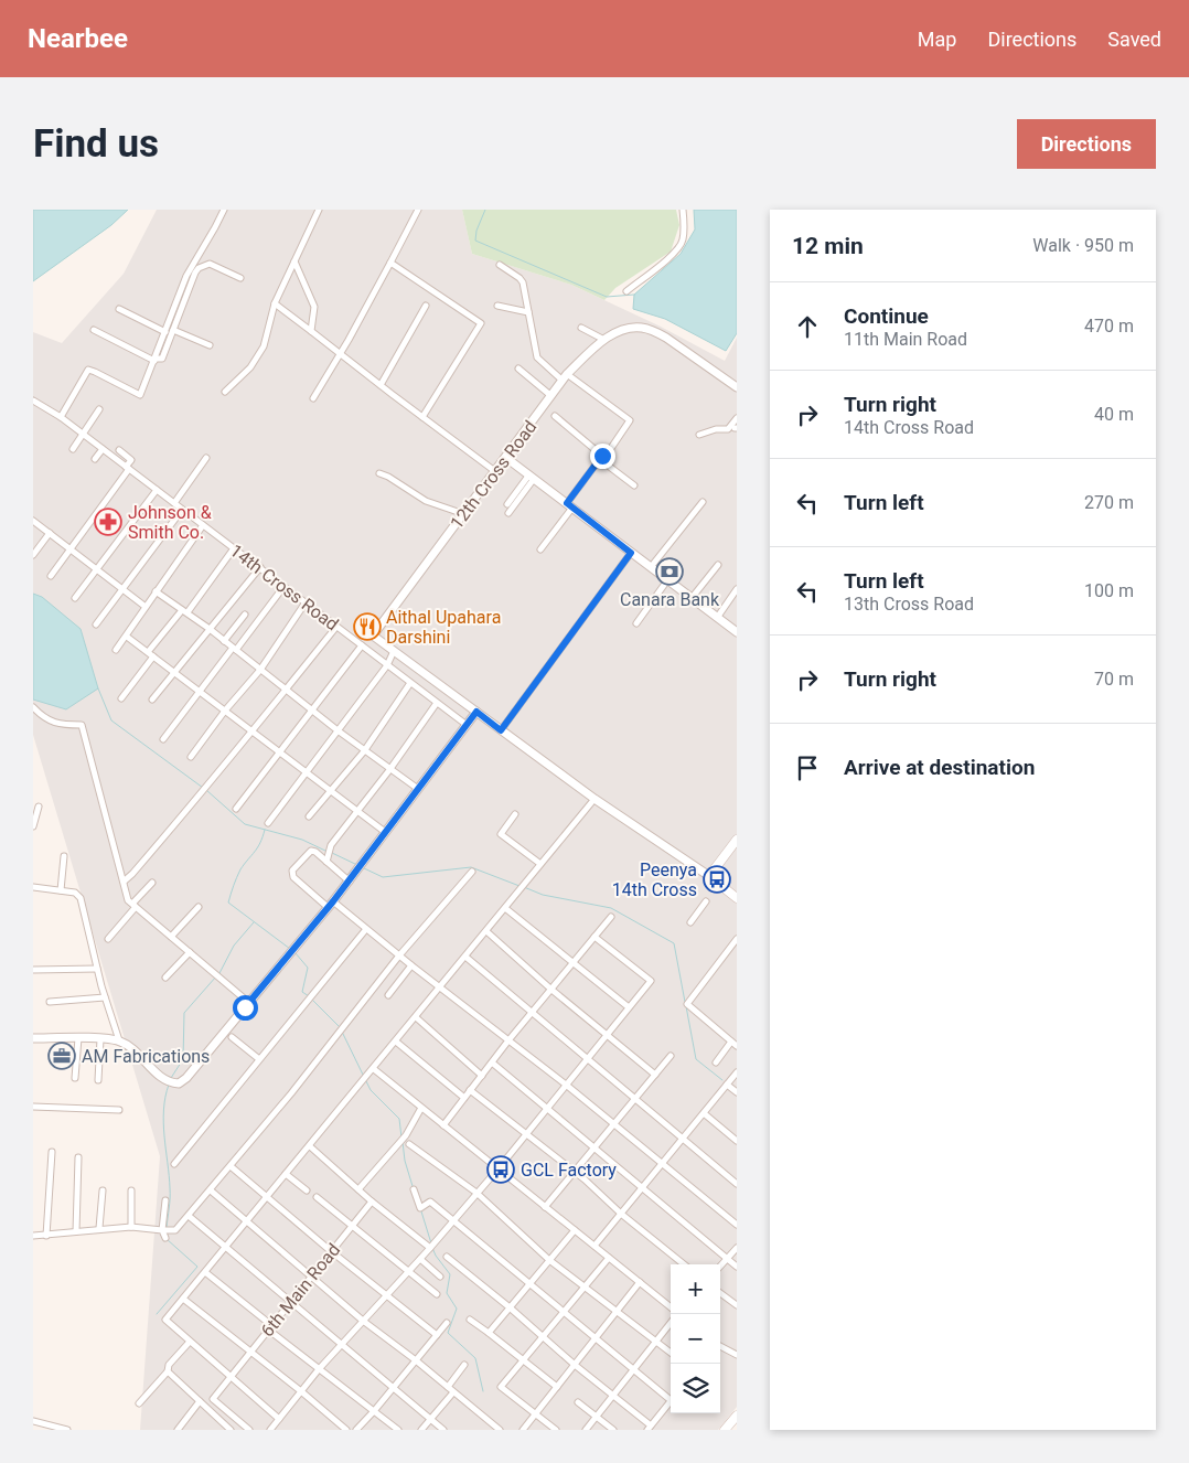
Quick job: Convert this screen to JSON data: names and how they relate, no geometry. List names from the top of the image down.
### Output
{
  "streets": {
    "street": ["12th Cross Road", "14th Cross Road", "6th Main Road"]
  },
  "places": {
    "pharmacy": ["Johnson & Smith Co."],
    "bank": ["Canara Bank"],
    "restaurant": ["Aithal Upahara Darshini"],
    "bus stop": ["Peenya 14th Cross", "GCL Factory"],
    "office": ["AM Fabrications"]
  },
  "page": {
    "header": "Nearbee",
    "nav": ["Map", "Directions", "Saved"],
    "buttons": "Directions",
    "title": "Find us",
    "heading": ["12 min", "Walk · 950 m"],
    "list": [
      ["Continue", "11th Main Road", "470 m"],
      ["Turn right", "14th Cross Road", "40 m"],
      ["Turn left", "270 m"],
      ["Turn left", "13th Cross Road", "100 m"],
      ["Turn right", "70 m"],
      "Arrive at destination"
    ],
    "map_buttons": ["+", "−"]
  }
}
